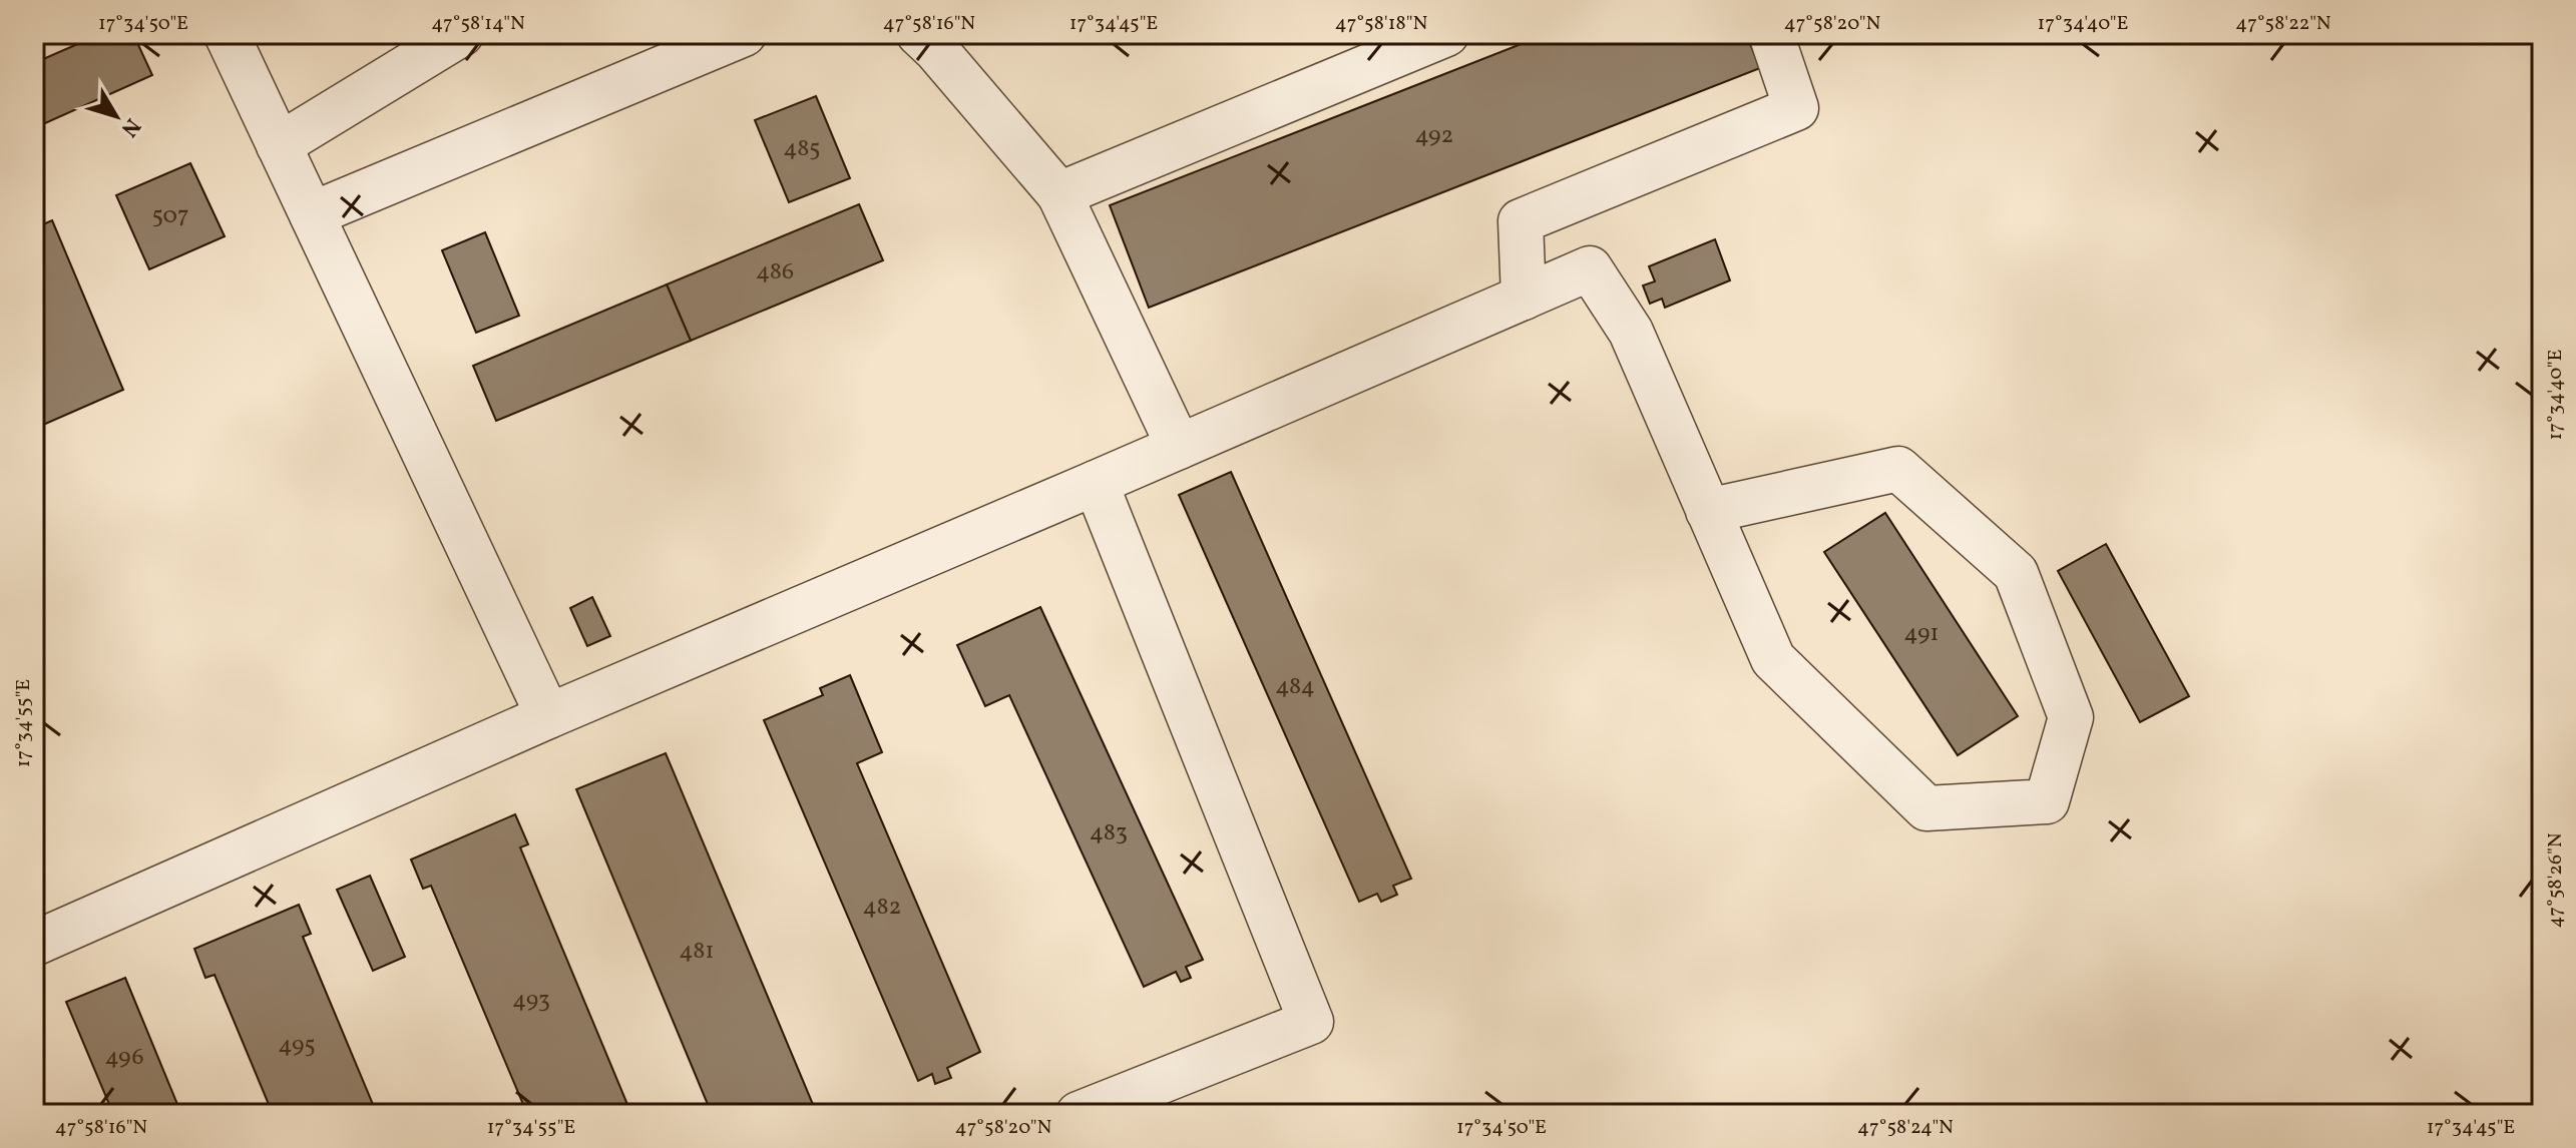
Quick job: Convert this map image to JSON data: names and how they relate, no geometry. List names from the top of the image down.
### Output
{
  "house_numbers": [
    "492",
    "485",
    "507",
    "486",
    "491",
    "484",
    "483",
    "482",
    "481",
    "493",
    "495",
    "496"
  ],
  "north": "bottom right",
  "coordinates": [
    "17°34'50\"E",
    "47°58'14\"N",
    "47°58'16\"N",
    "17°34'45\"E",
    "47°58'18\"N",
    "47°58'20\"N",
    "17°34'40\"E",
    "47°58'22\"N",
    "17°34'55\"E",
    "47°58'26\"N",
    "47°58'24\"N"
  ]
}
